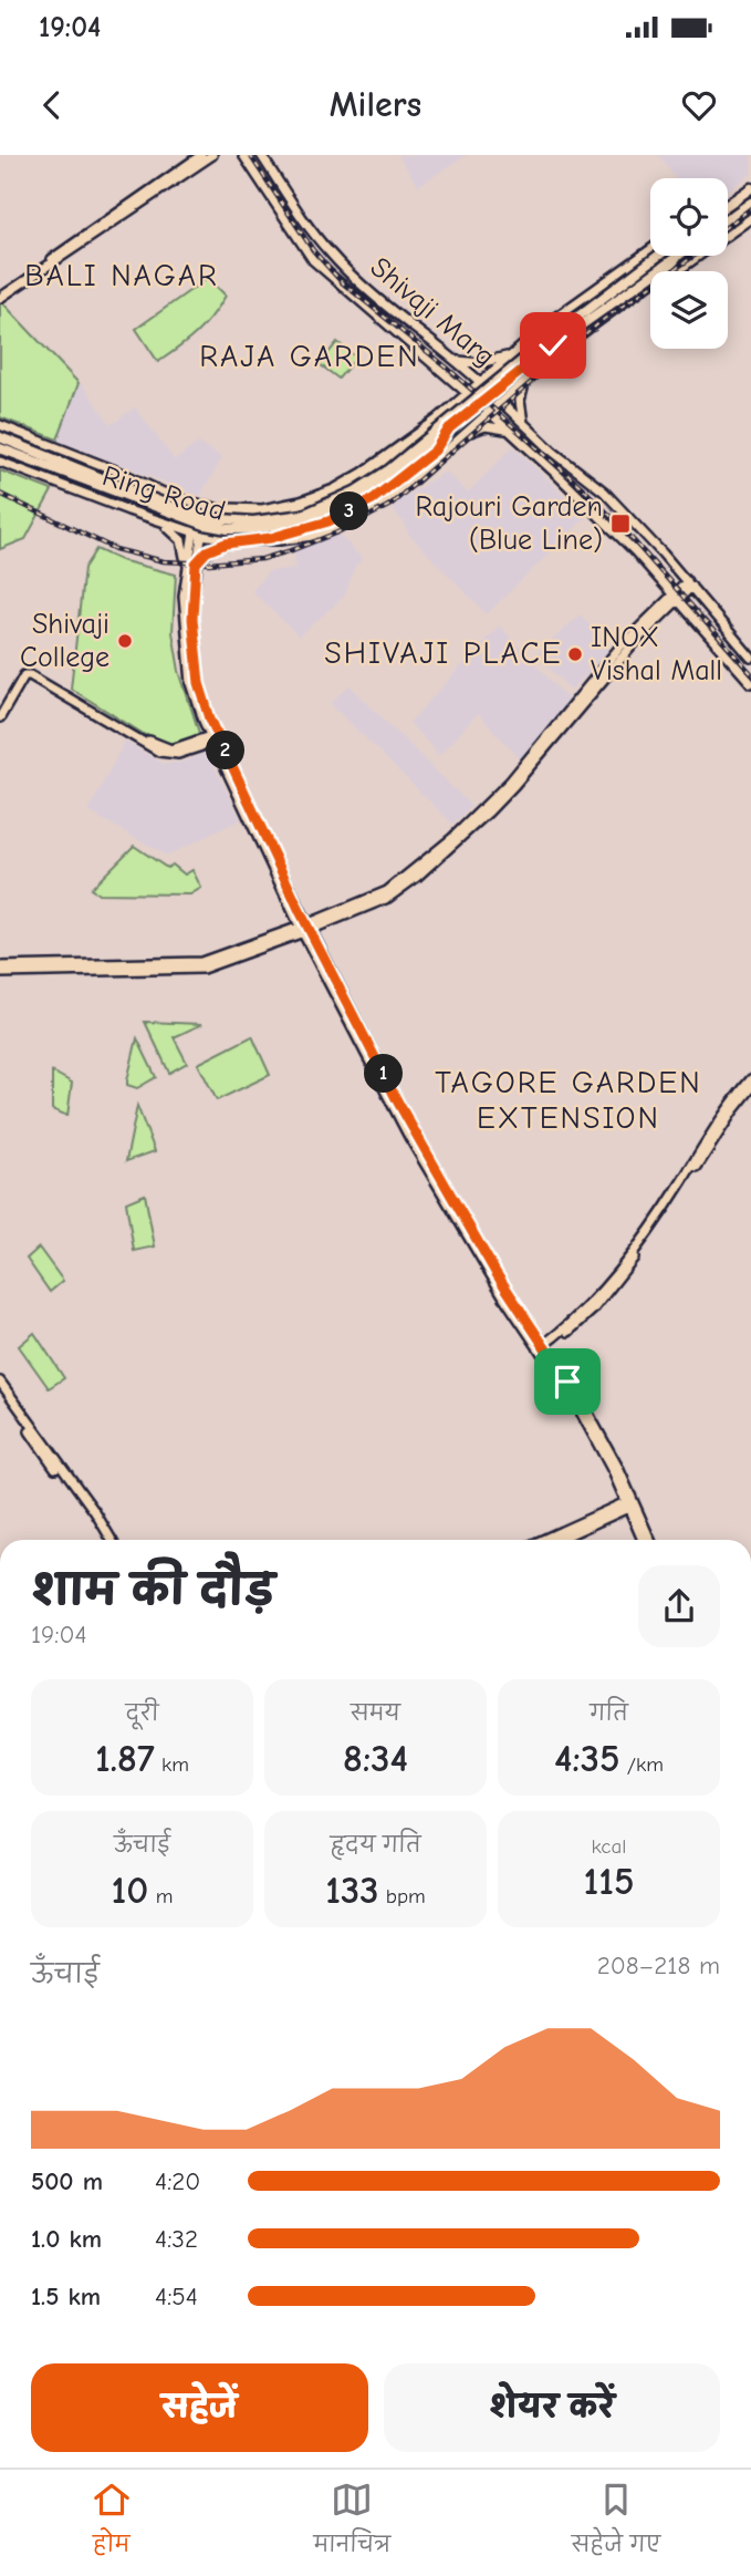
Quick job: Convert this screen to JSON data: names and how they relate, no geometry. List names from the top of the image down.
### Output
{
  "streets": {
    "street": ["Shivaji Marg", "Ring Road"]
  },
  "crossings": [
    ["Shivaji Marg", "Ring Road"]
  ],
  "districts": [
    "BALI NAGAR",
    "RAJA GARDEN",
    "SHIVAJI PLACE",
    "TAGORE GARDEN EXTENSION"
  ],
  "places": {
    "transit": ["Rajouri Garden (Blue Line)"],
    "other": ["Shivaji College", "INOX Vishal Mall"]
  },
  "page": {
    "status": "19:04",
    "header": "Milers",
    "pins": ["3", "2", "1"],
    "heading": ["शाम की दौड़", "19:04"],
    "stats": [
      ["दूरी", "1.87 km"],
      ["समय", "8:34"],
      ["गति", "4:35 /km"],
      ["ऊँचाई", "10 m"],
      ["हृदय गति", "133 bpm"],
      ["kcal", "115"]
    ],
    "chart": ["ऊँचाई", "208–218 m"],
    "list": [
      {
        "name": "500 m",
        "note": "4:20"
      },
      {
        "name": "1.0 km",
        "note": "4:32"
      },
      {
        "name": "1.5 km",
        "note": "4:54"
      }
    ],
    "buttons": ["सहेजें", "शेयर करें"],
    "tabs": ["होम", "मानचित्र", "सहेजे गए"]
  }
}
